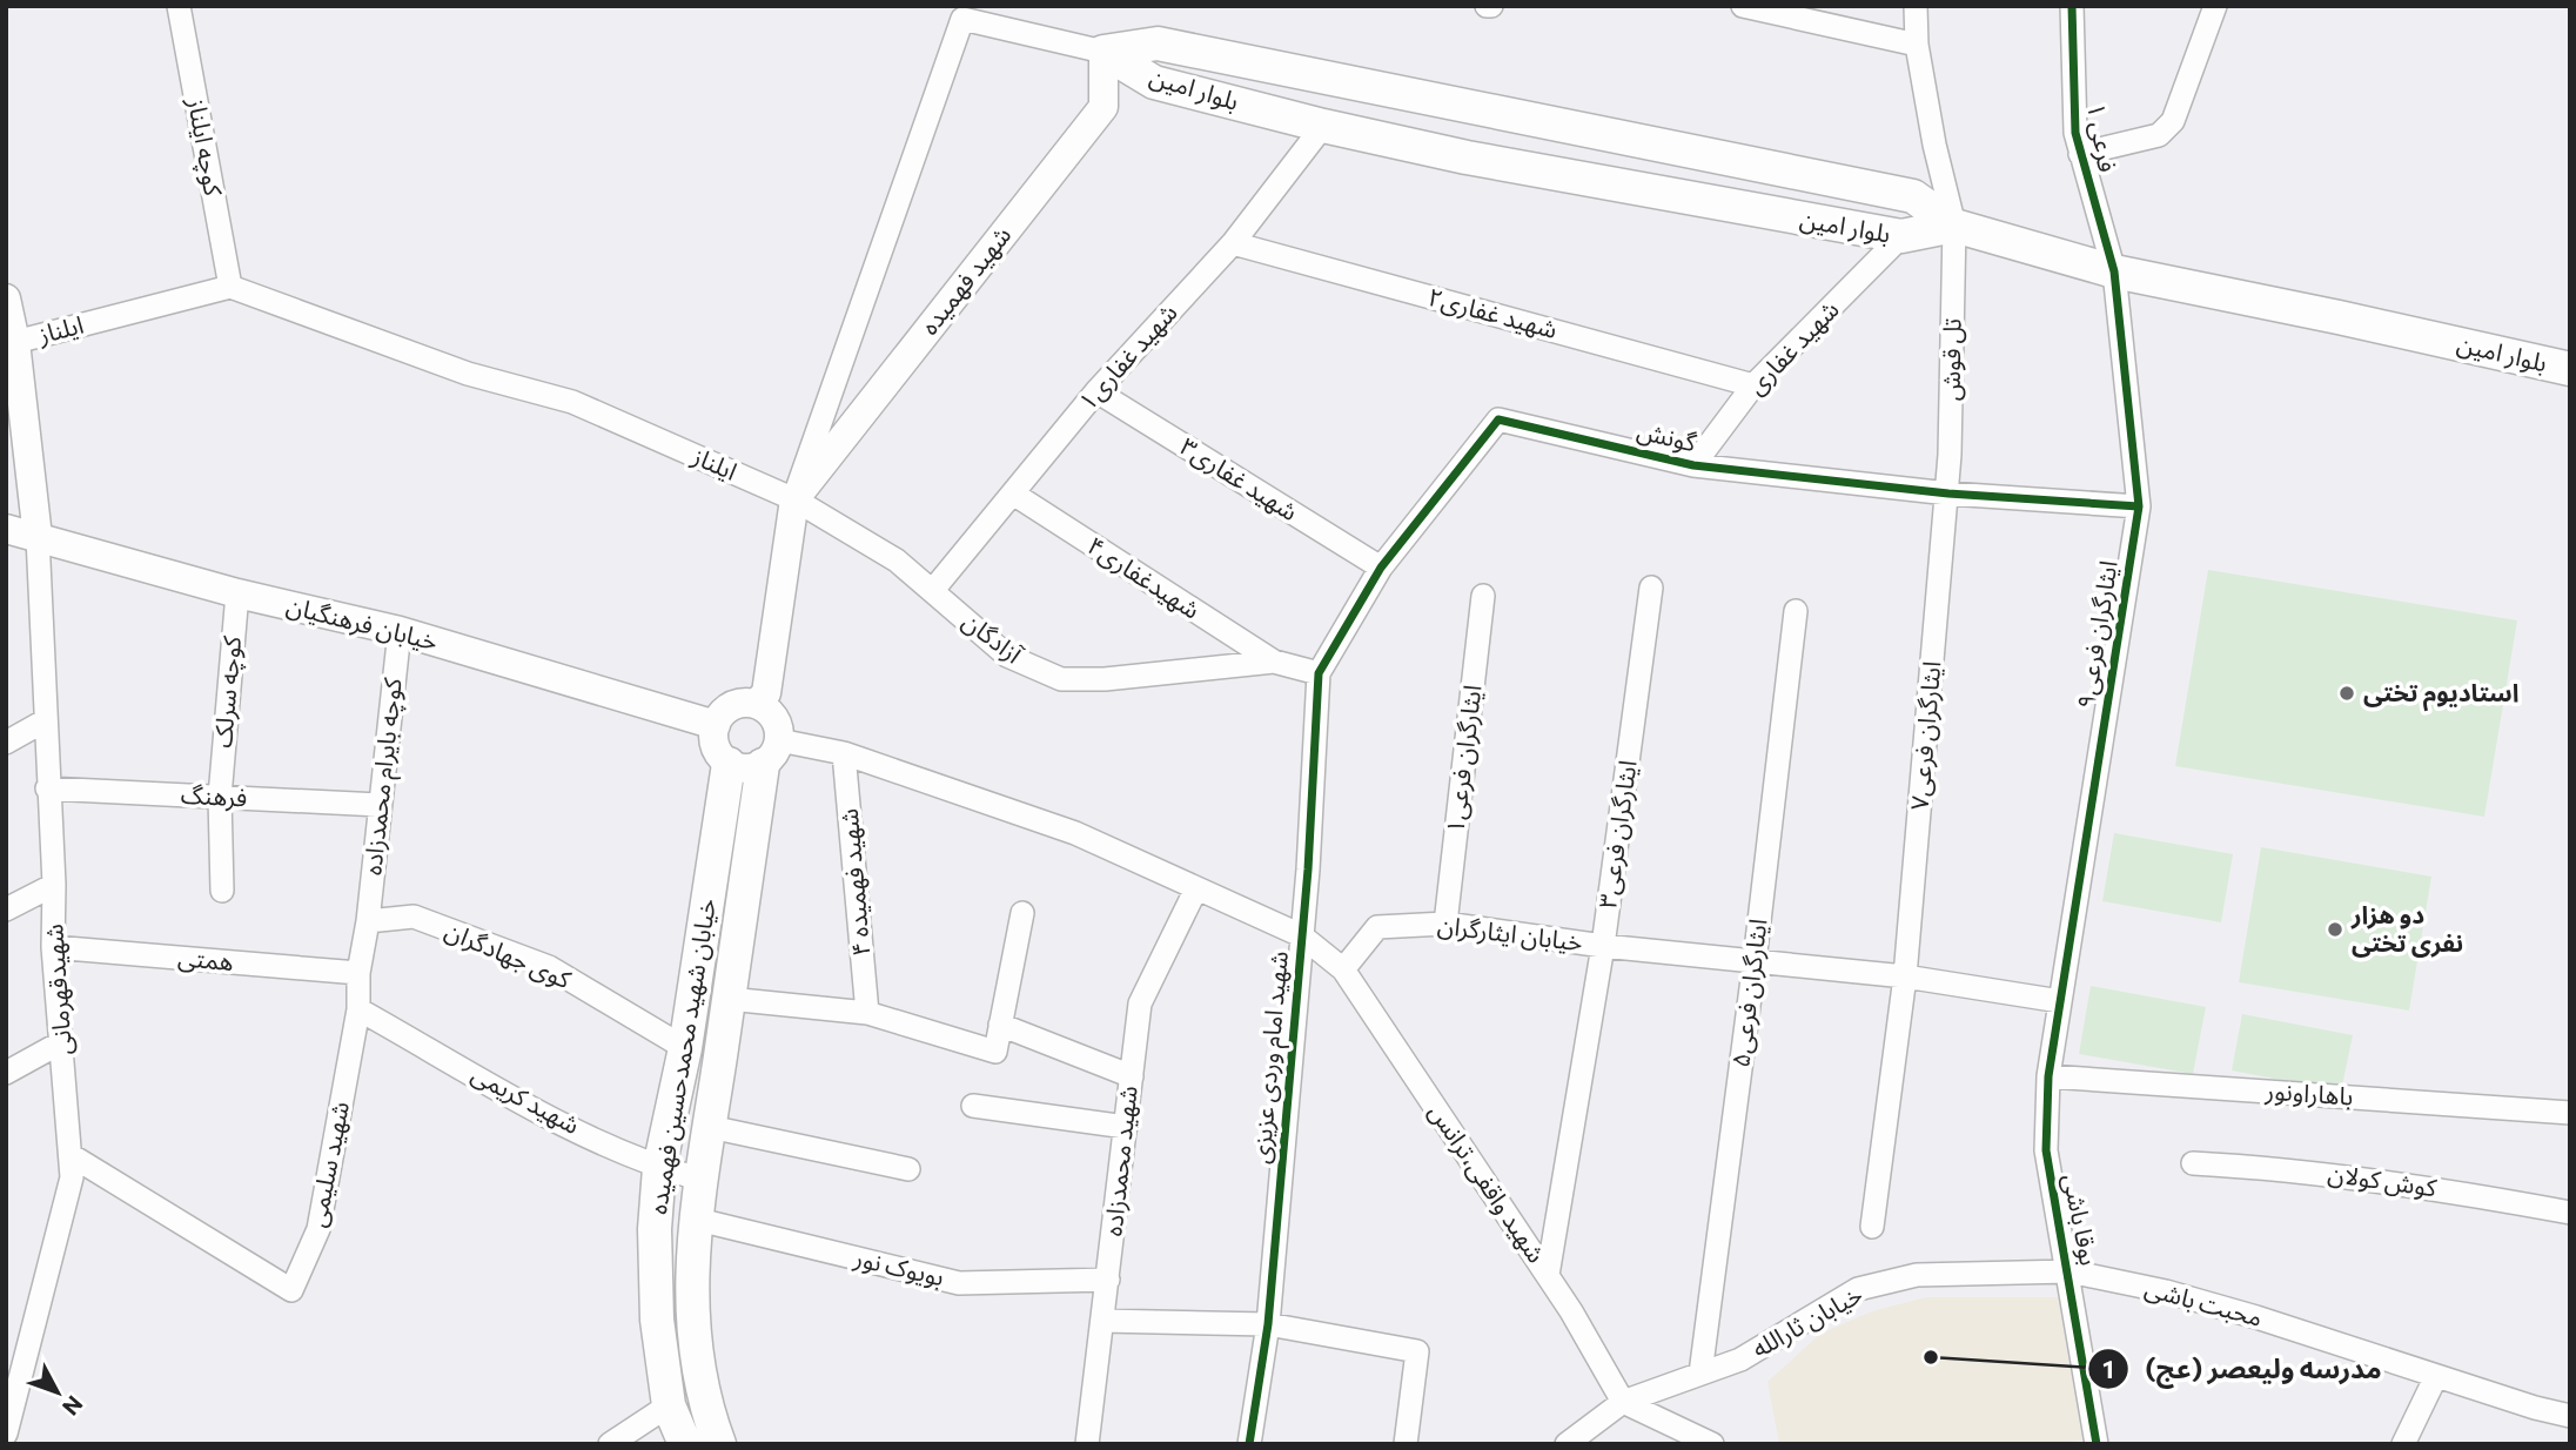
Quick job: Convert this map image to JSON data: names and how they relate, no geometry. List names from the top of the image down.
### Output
{
  "streets": {
    "main road": ["بلوار امین", "خیابان شهید محمدحسین فهمیده"],
    "street": [
      "فرعی ۱",
      "کوچه ایلناز",
      "شهید فهمیده",
      "شهید غفاری۲",
      "ایلناز",
      "شهید غفاری",
      "شهید غفاری۱",
      "تل قوش",
      "گونش",
      "شهید غفاری۳",
      "شهیدغفاری۴",
      "خیابان فرهنگیان",
      "ایثارگران فرعی۹",
      "آزادگان",
      "کوچه سرلک",
      "ایثارگران فرعی۷",
      "ایثارگران فرعی۱",
      "کوچه بایرام محمدزاده",
      "فرهنگ",
      "ایثارگران فرعی۳",
      "شهید فهمیده ۴",
      "خیابان ایثارگران",
      "کوی جهادگران",
      "همتی",
      "شهیدقهرمانی",
      "ایثارگران فرعی۵",
      "شهید امام وردی عزیزی",
      "باهاراونور",
      "شهید کریمی",
      "شهید محمدزاده",
      "شهید سلیمی",
      "کوش کولان",
      "شهید واقفی،ترانس",
      "بوقا باشی",
      "بویوک نور",
      "محبت باشی",
      "خیابان ثارالله"
    ]
  },
  "crossings": [
    ["بلوار امین", "فرعی ۱"],
    ["بلوار امین", "شهید فهمیده"],
    ["بلوار امین", "شهید غفاری"],
    ["بلوار امین", "شهید غفاری۱"],
    ["بلوار امین", "تل قوش"],
    ["بلوار امین", "ایثارگران فرعی۹"],
    ["فرعی ۱", "ایثارگران فرعی۹"],
    ["کوچه ایلناز", "ایلناز"],
    ["شهید فهمیده", "ایلناز"],
    ["شهید فهمیده", "آزادگان"],
    ["شهید غفاری۲", "شهید غفاری"],
    ["شهید غفاری۲", "شهید غفاری۱"],
    ["ایلناز", "آزادگان"],
    ["شهید غفاری", "گونش"],
    ["شهید غفاری۱", "شهید غفاری۳"],
    ["شهید غفاری۱", "شهیدغفاری۴"],
    ["شهید غفاری۱", "آزادگان"],
    ["تل قوش", "گونش"],
    ["تل قوش", "ایثارگران فرعی۷"],
    ["گونش", "شهید غفاری۳"],
    ["گونش", "ایثارگران فرعی۹"],
    ["گونش", "آزادگان"],
    ["گونش", "ایثارگران فرعی۷"],
    ["گونش", "شهید امام وردی عزیزی"],
    ["شهیدغفاری۴", "آزادگان"],
    ["خیابان فرهنگیان", "کوچه سرلک"],
    ["خیابان فرهنگیان", "کوچه بایرام محمدزاده"],
    ["خیابان فرهنگیان", "شهیدقهرمانی"],
    ["خیابان فرهنگیان", "خیابان شهید محمدحسین فهمیده"],
    ["ایثارگران فرعی۹", "خیابان ایثارگران"],
    ["ایثارگران فرعی۹", "بوقا باشی"],
    ["آزادگان", "شهید امام وردی عزیزی"],
    ["کوچه سرلک", "فرهنگ"],
    ["ایثارگران فرعی۷", "خیابان ایثارگران"],
    ["ایثارگران فرعی۱", "خیابان ایثارگران"],
    ["کوچه بایرام محمدزاده", "فرهنگ"],
    ["کوچه بایرام محمدزاده", "کوی جهادگران"],
    ["فرهنگ", "شهیدقهرمانی"],
    ["ایثارگران فرعی۳", "خیابان ایثارگران"],
    ["ایثارگران فرعی۳", "شهید واقفی،ترانس"],
    ["خیابان ایثارگران", "ایثارگران فرعی۵"],
    ["خیابان ایثارگران", "شهید واقفی،ترانس"],
    ["خیابان ایثارگران", "بوقا باشی"],
    ["کوی جهادگران", "خیابان شهید محمدحسین فهمیده"],
    ["همتی", "شهیدقهرمانی"],
    ["همتی", "شهید سلیمی"],
    ["شهیدقهرمانی", "شهید سلیمی"],
    ["ایثارگران فرعی۵", "خیابان ثارالله"],
    ["خیابان شهید محمدحسین فهمیده", "شهید کریمی"],
    ["خیابان شهید محمدحسین فهمیده", "بویوک نور"],
    ["باهاراونور", "بوقا باشی"],
    ["شهید کریمی", "شهید سلیمی"],
    ["شهید محمدزاده", "بویوک نور"],
    ["شهید واقفی،ترانس", "خیابان ثارالله"],
    ["بوقا باشی", "محبت باشی"],
    ["بوقا باشی", "خیابان ثارالله"],
    ["محبت باشی", "خیابان ثارالله"]
  ],
  "places": ["استادیوم تختی", "دو هزار نفری تختی", "مدرسه ولیعصر (عج)"],
  "north": "bottom right"
}
